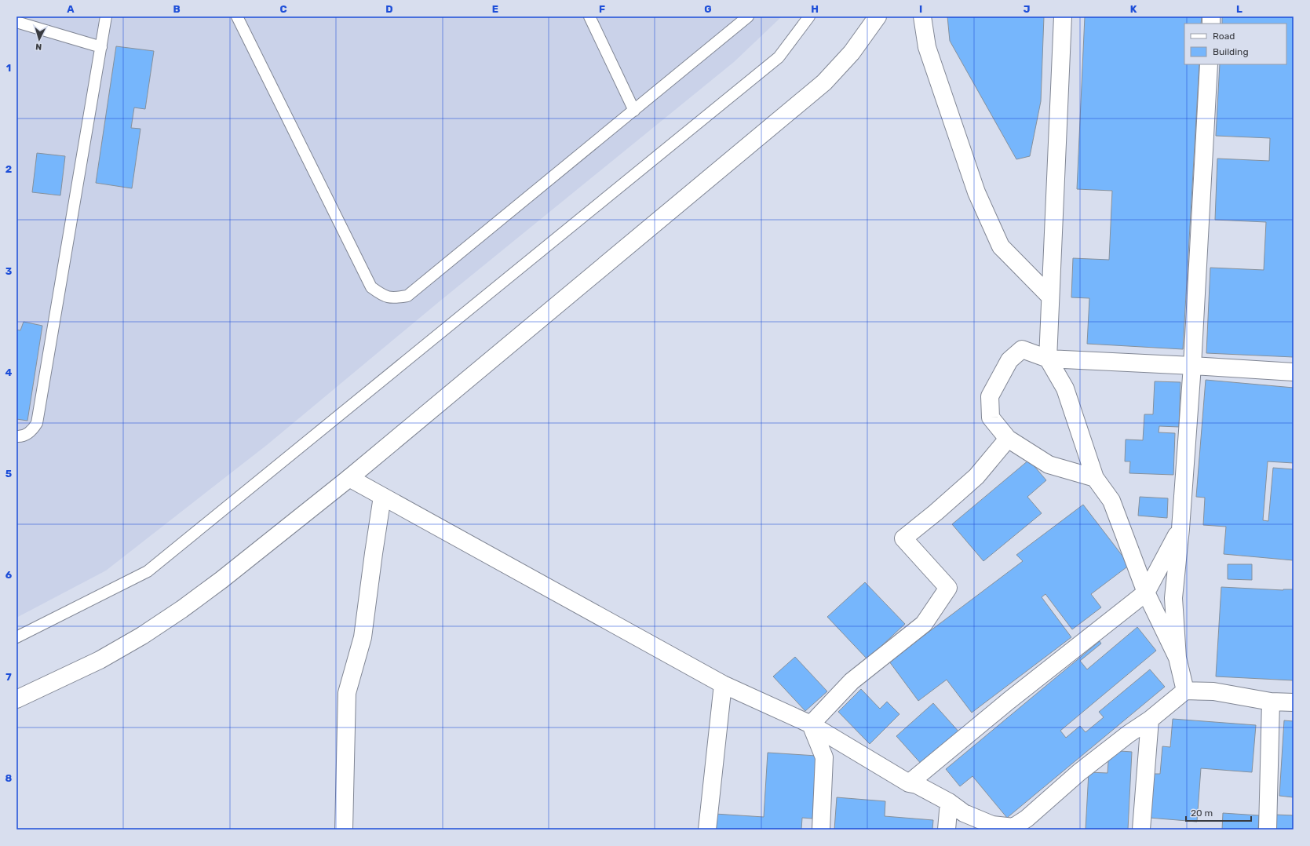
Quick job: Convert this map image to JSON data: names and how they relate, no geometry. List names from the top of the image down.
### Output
{
  "legend": ["Road", "Building"],
  "scale_bar": "20 m",
  "north": "bottom",
  "grid": {
    "columns": [
      "A",
      "B",
      "C",
      "D",
      "E",
      "F",
      "G",
      "H",
      "I",
      "J",
      "K",
      "L"
    ],
    "rows": [
      "1",
      "2",
      "3",
      "4",
      "5",
      "6",
      "7",
      "8"
    ]
  }
}
